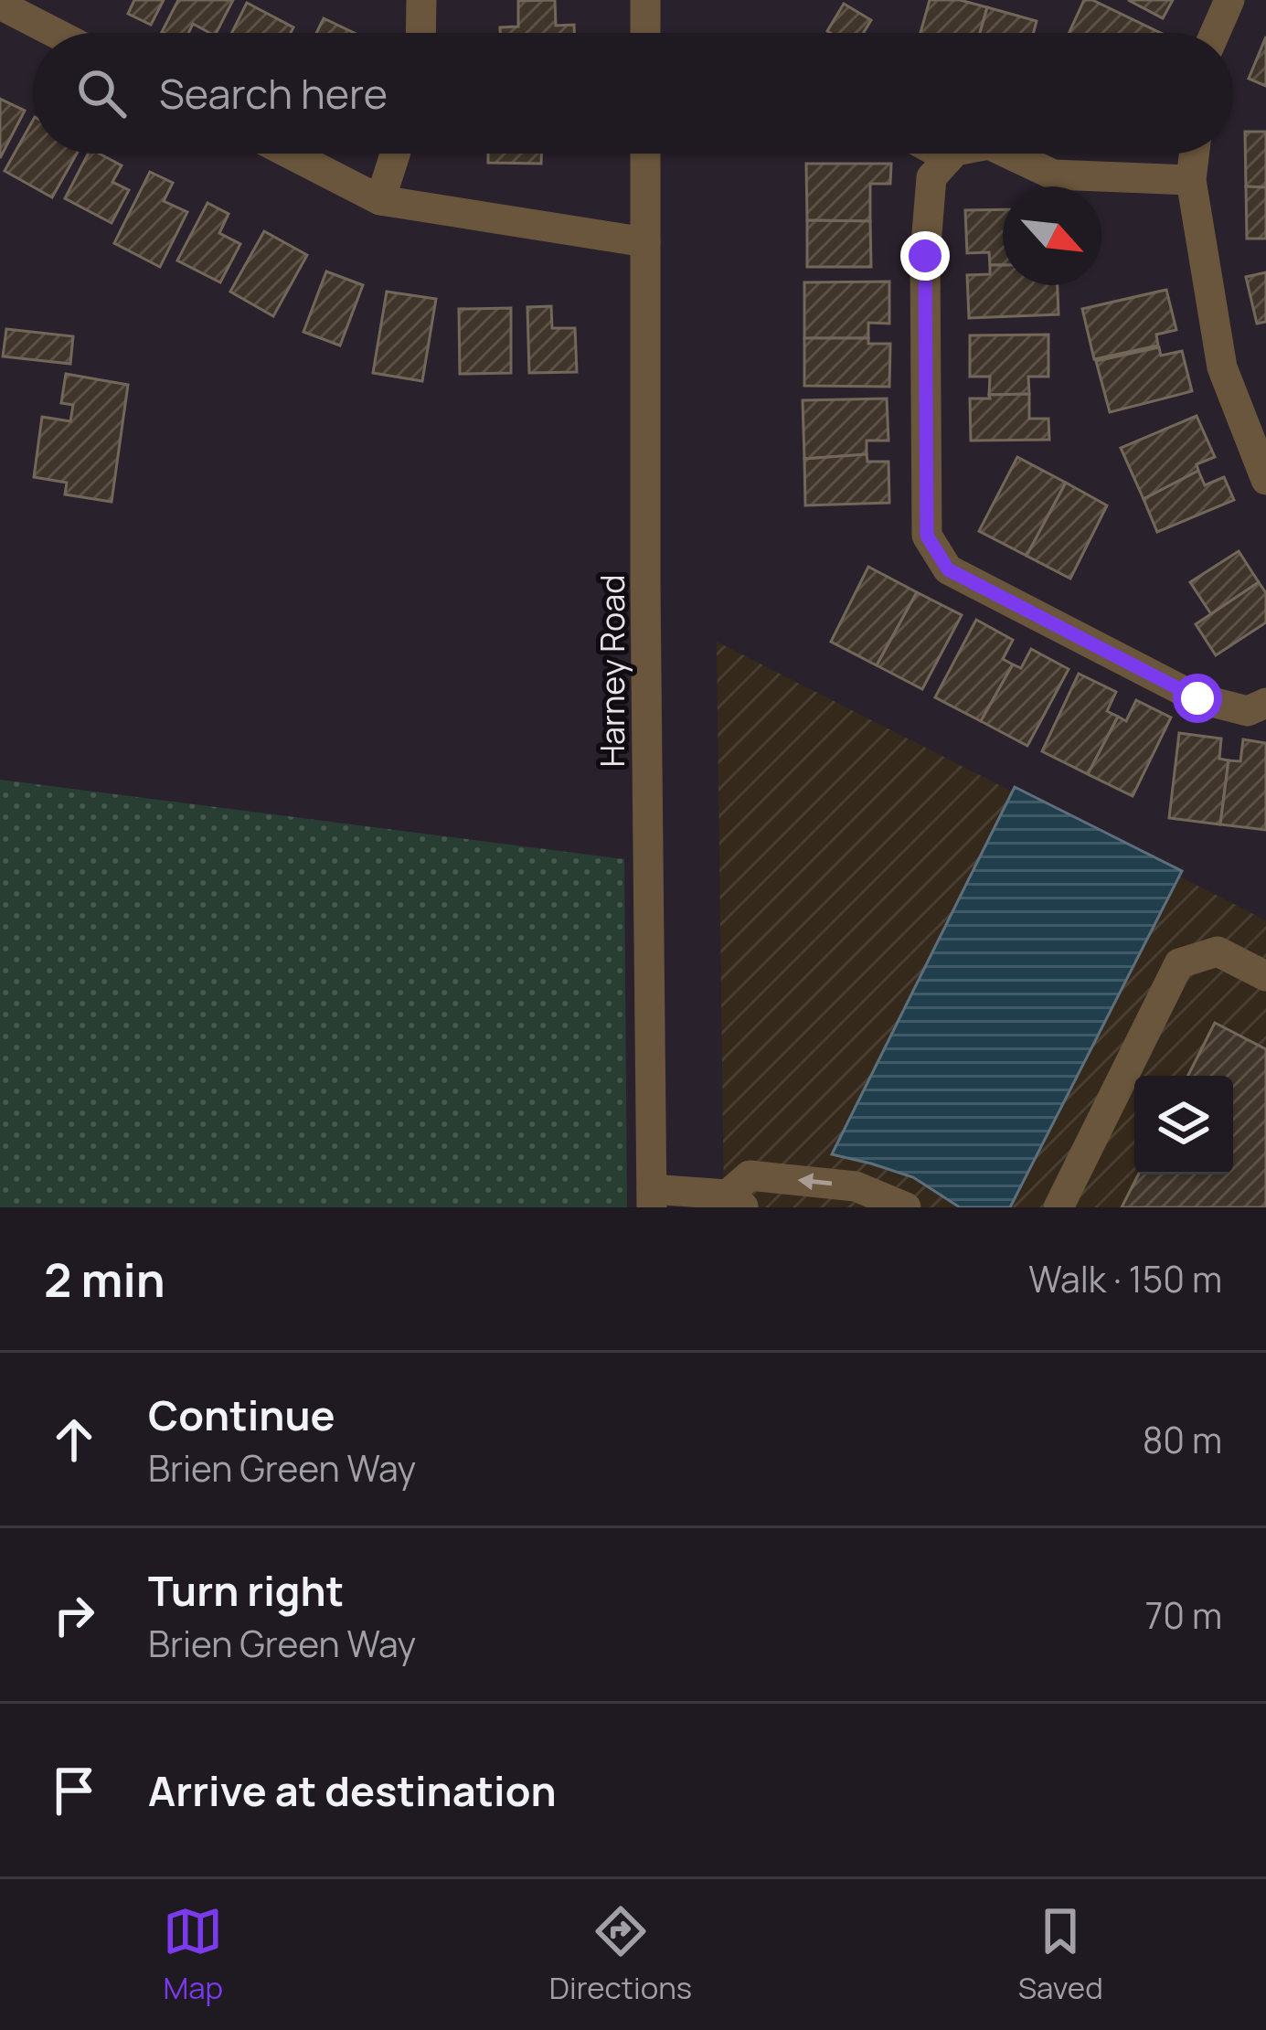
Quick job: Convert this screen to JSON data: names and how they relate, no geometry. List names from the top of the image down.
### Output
{
  "streets": {
    "street": ["Harney Road"]
  },
  "north": "bottom right",
  "page": {
    "search": "Search here",
    "heading": ["2 min", "Walk · 150 m"],
    "list": [
      ["Continue", "Brien Green Way", "80 m"],
      ["Turn right", "Brien Green Way", "70 m"],
      "Arrive at destination"
    ],
    "nav": ["Map", "Directions", "Saved"]
  }
}
